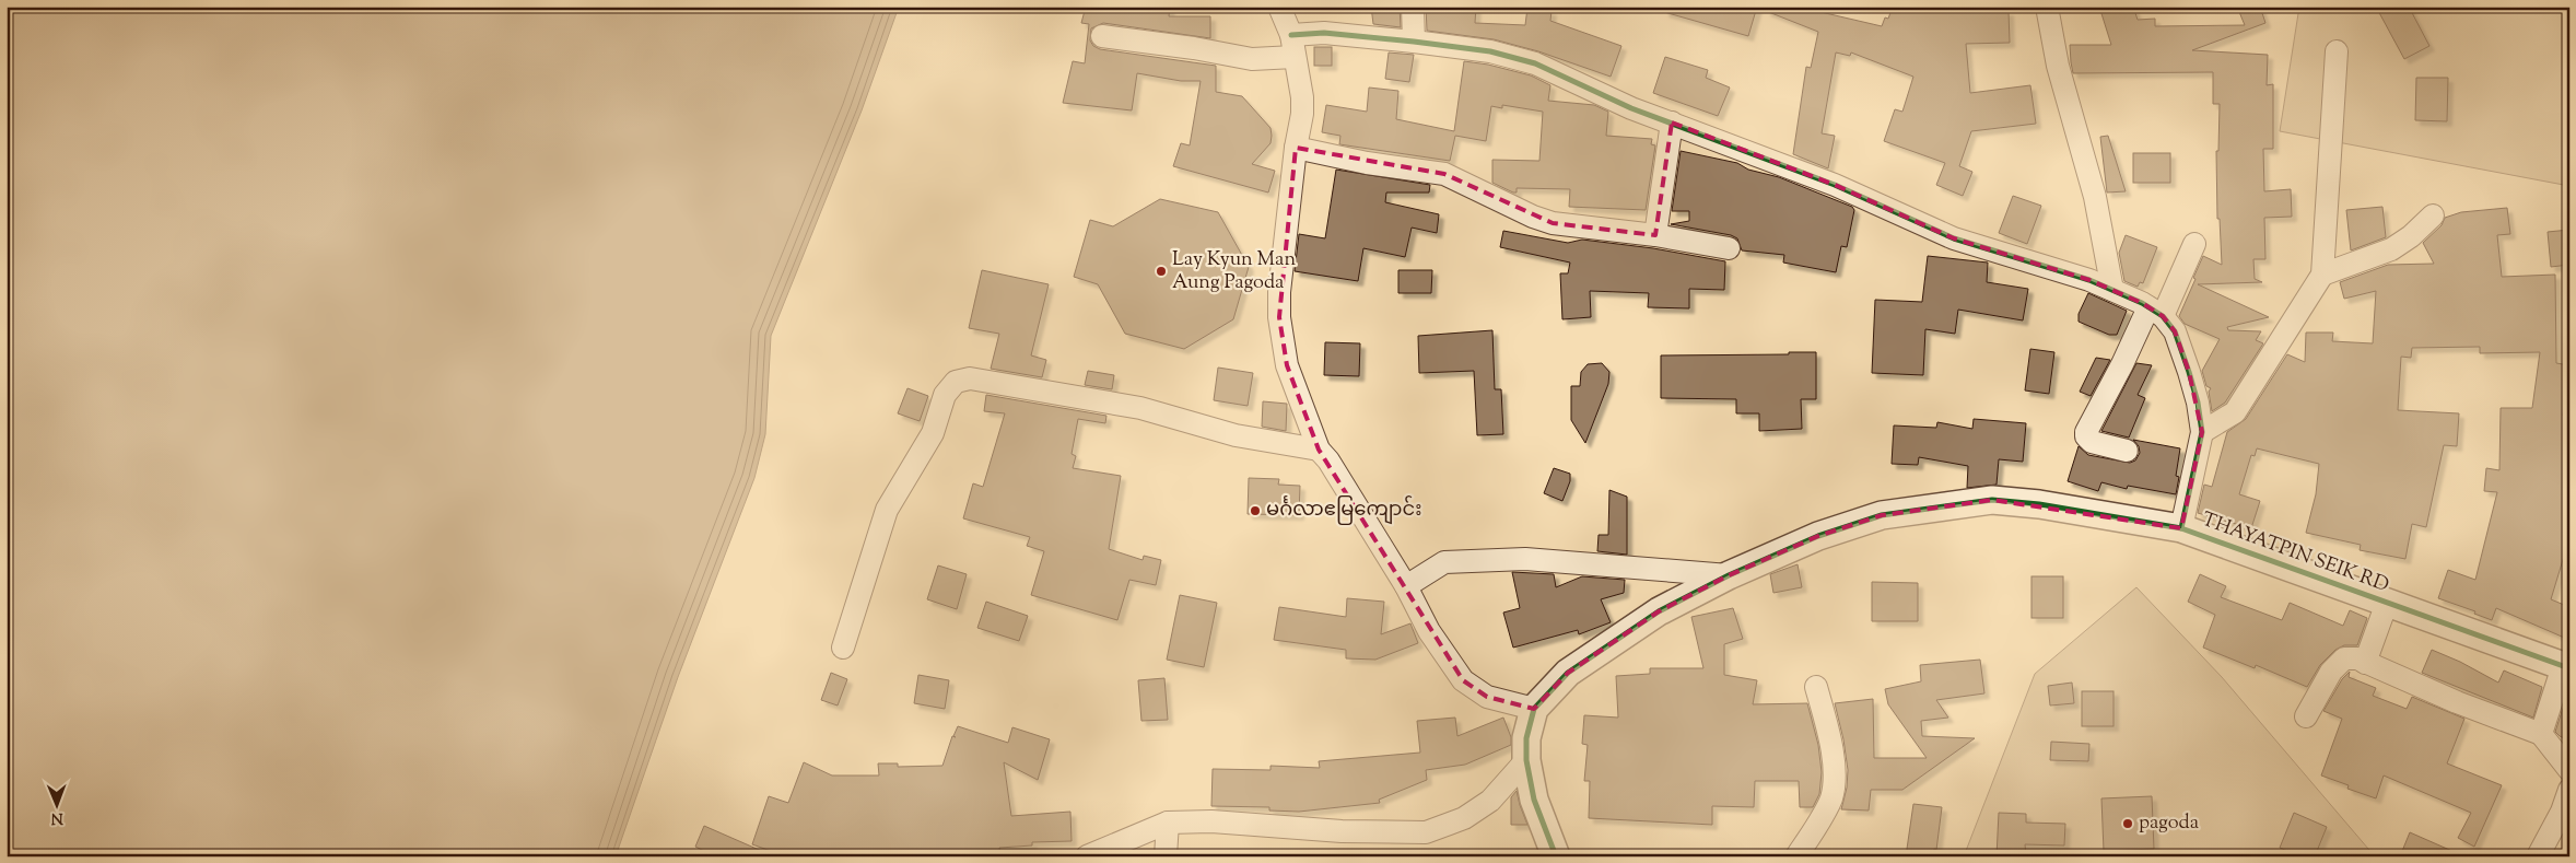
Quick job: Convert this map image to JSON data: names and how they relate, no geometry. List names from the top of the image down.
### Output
{
  "streets": {
    "street": ["THAYATPIN SEIK RD"]
  },
  "places": ["Lay Kyun Man Aung Pagoda", "မင်္ဂလာဧမြကျောင်း", "pagoda"],
  "north": "bottom"
}
